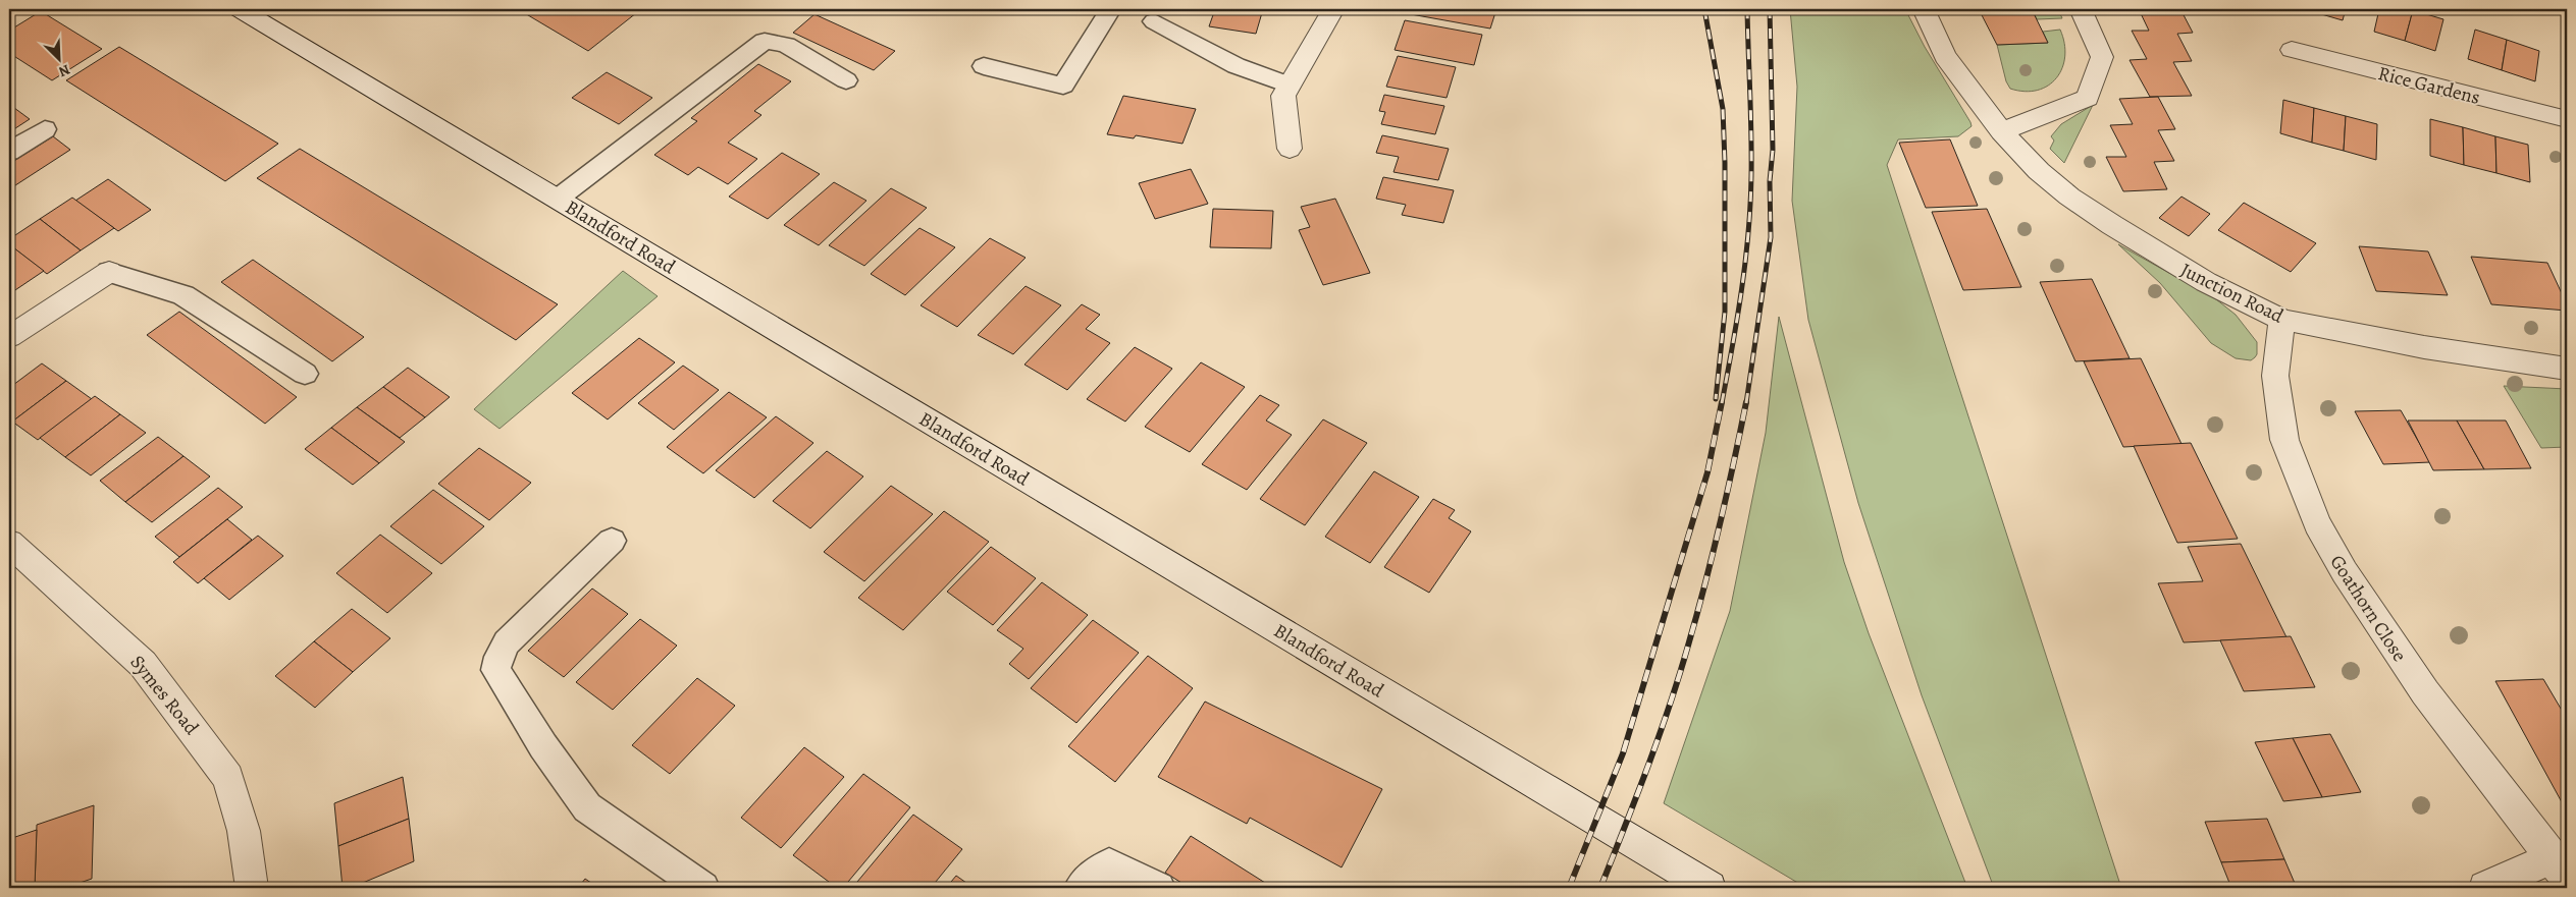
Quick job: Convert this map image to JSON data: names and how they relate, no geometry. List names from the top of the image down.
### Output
{
  "streets": {
    "street": [
      "Rice Gardens",
      "Blandford Road",
      "Junction Road",
      "Goathorn Close",
      "Symes Road"
    ]
  },
  "crossings": [
    ["Junction Road", "Goathorn Close"]
  ],
  "north": "bottom right"
}
